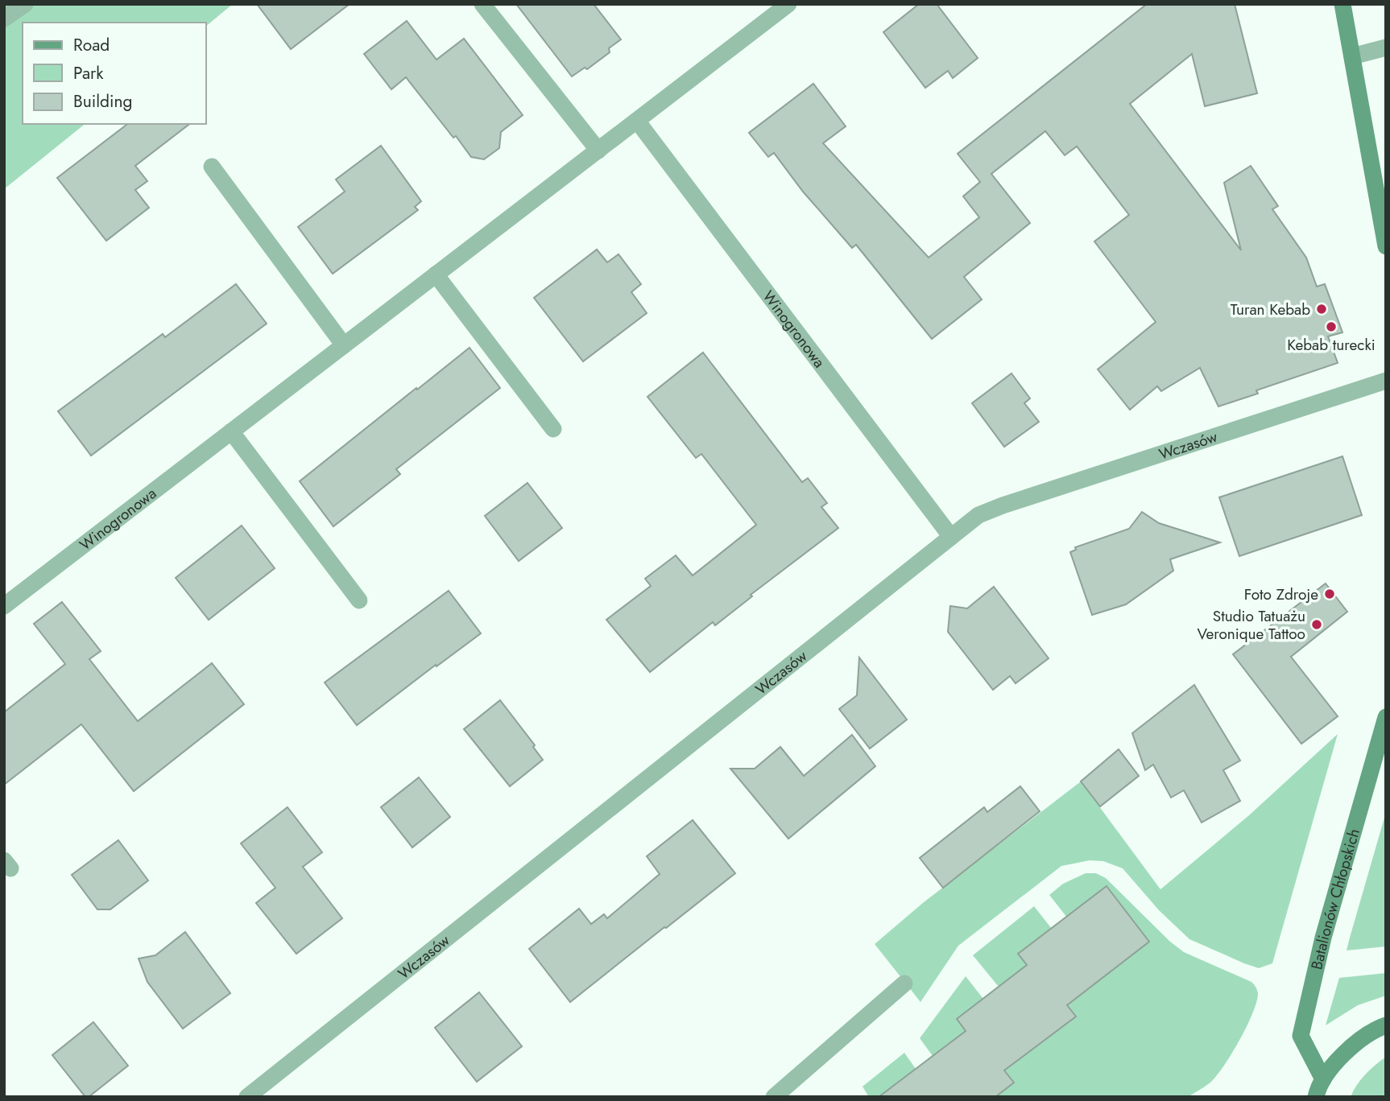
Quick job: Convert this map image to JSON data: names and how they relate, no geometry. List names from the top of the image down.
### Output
{
  "streets": {
    "street": ["Winogronowa", "Wczasów", "Batalionów Chłopskich"]
  },
  "crossings": [
    ["Winogronowa", "Wczasów"]
  ],
  "places": [
    "Turan Kebab",
    "Kebab turecki",
    "Foto Zdroje",
    "Studio Tatuażu Veronique Tattoo"
  ],
  "legend": ["Road", "Park", "Building"]
}
